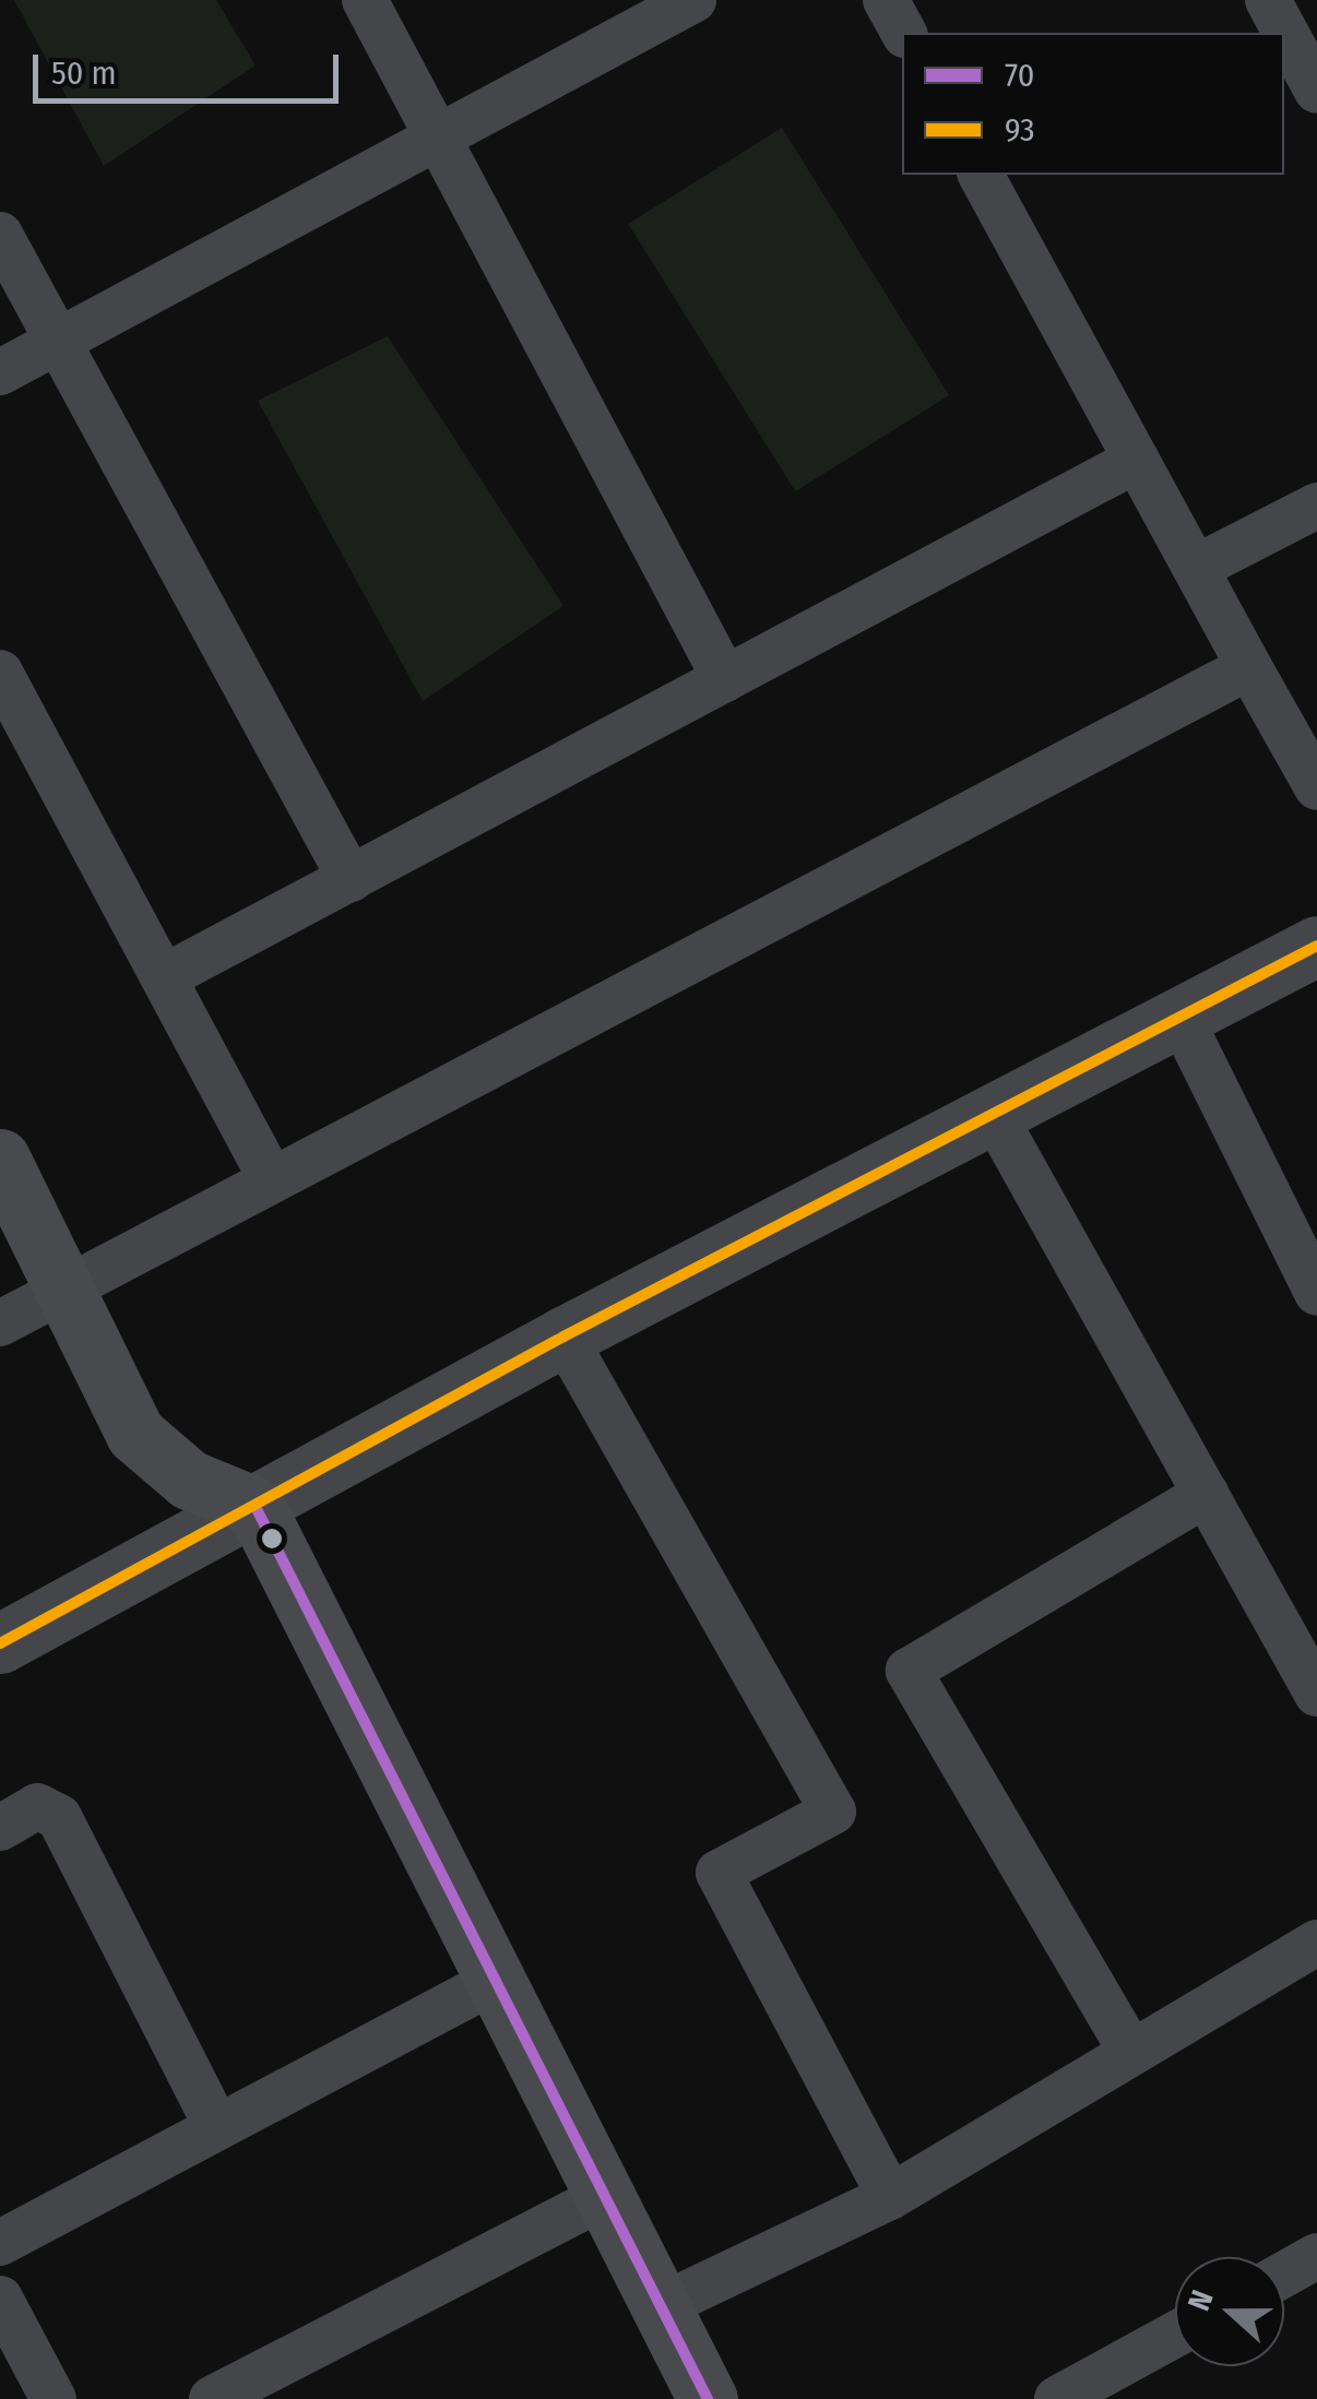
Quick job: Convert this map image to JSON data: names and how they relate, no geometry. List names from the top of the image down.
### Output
{
  "lines": ["transit line 93", "transit line 70"],
  "legend": ["70", "93"],
  "scale_bar": "50 m",
  "north": "left"
}
